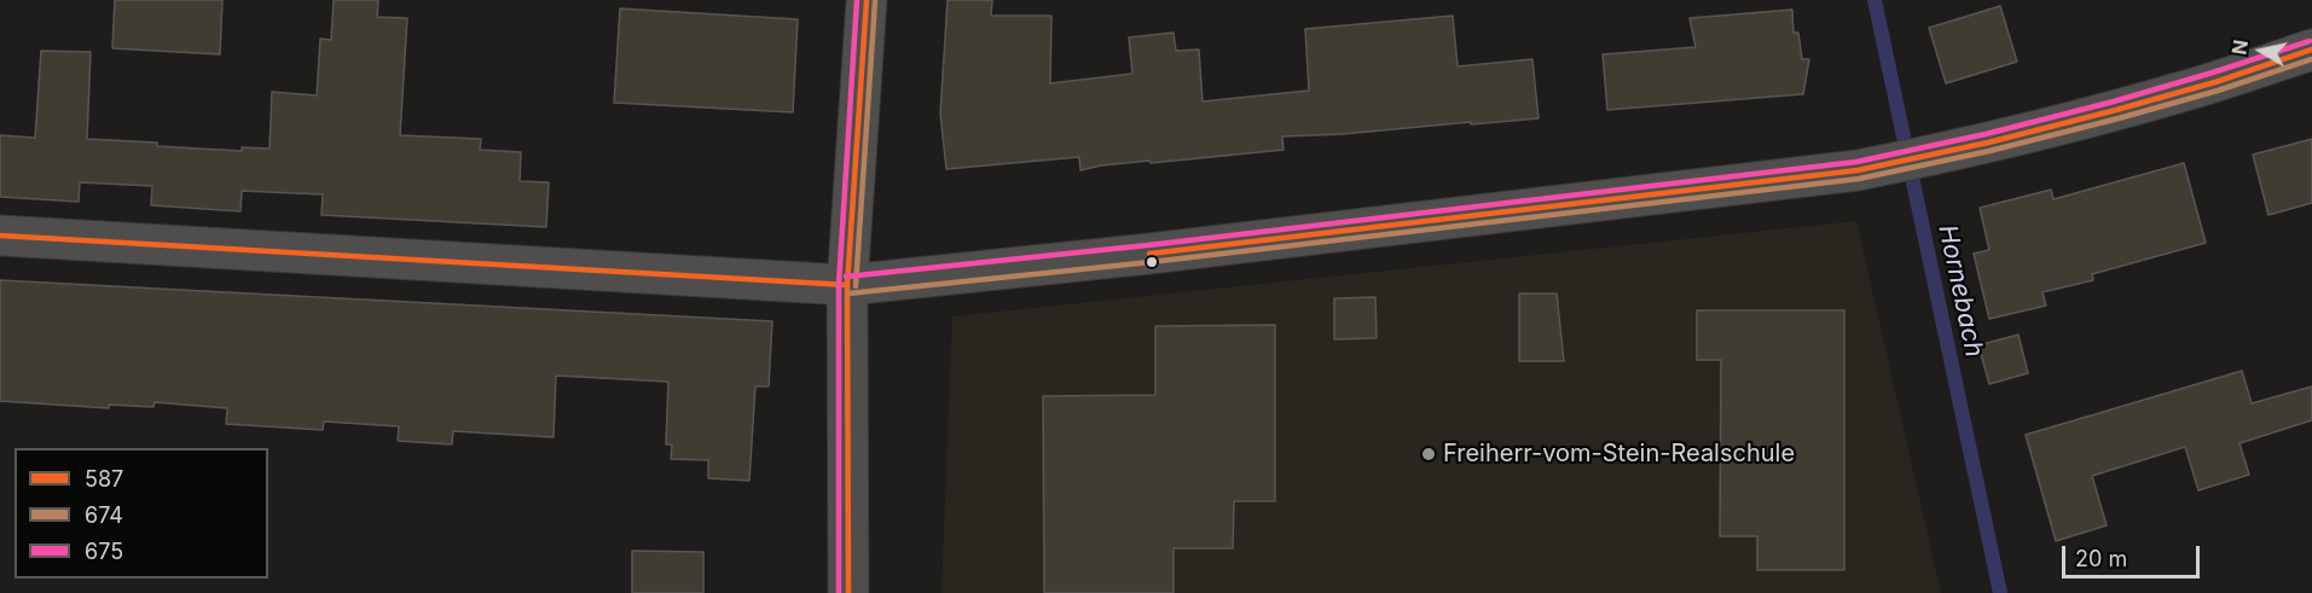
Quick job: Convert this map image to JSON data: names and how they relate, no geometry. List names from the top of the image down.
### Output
{
  "water": ["Hornebach"],
  "places": ["Freiherr-vom-Stein-Realschule"],
  "lines": ["transit line 587", "transit line 675", "transit line 674"],
  "legend": ["587", "674", "675"],
  "scale_bar": "20 m",
  "north": "left"
}
